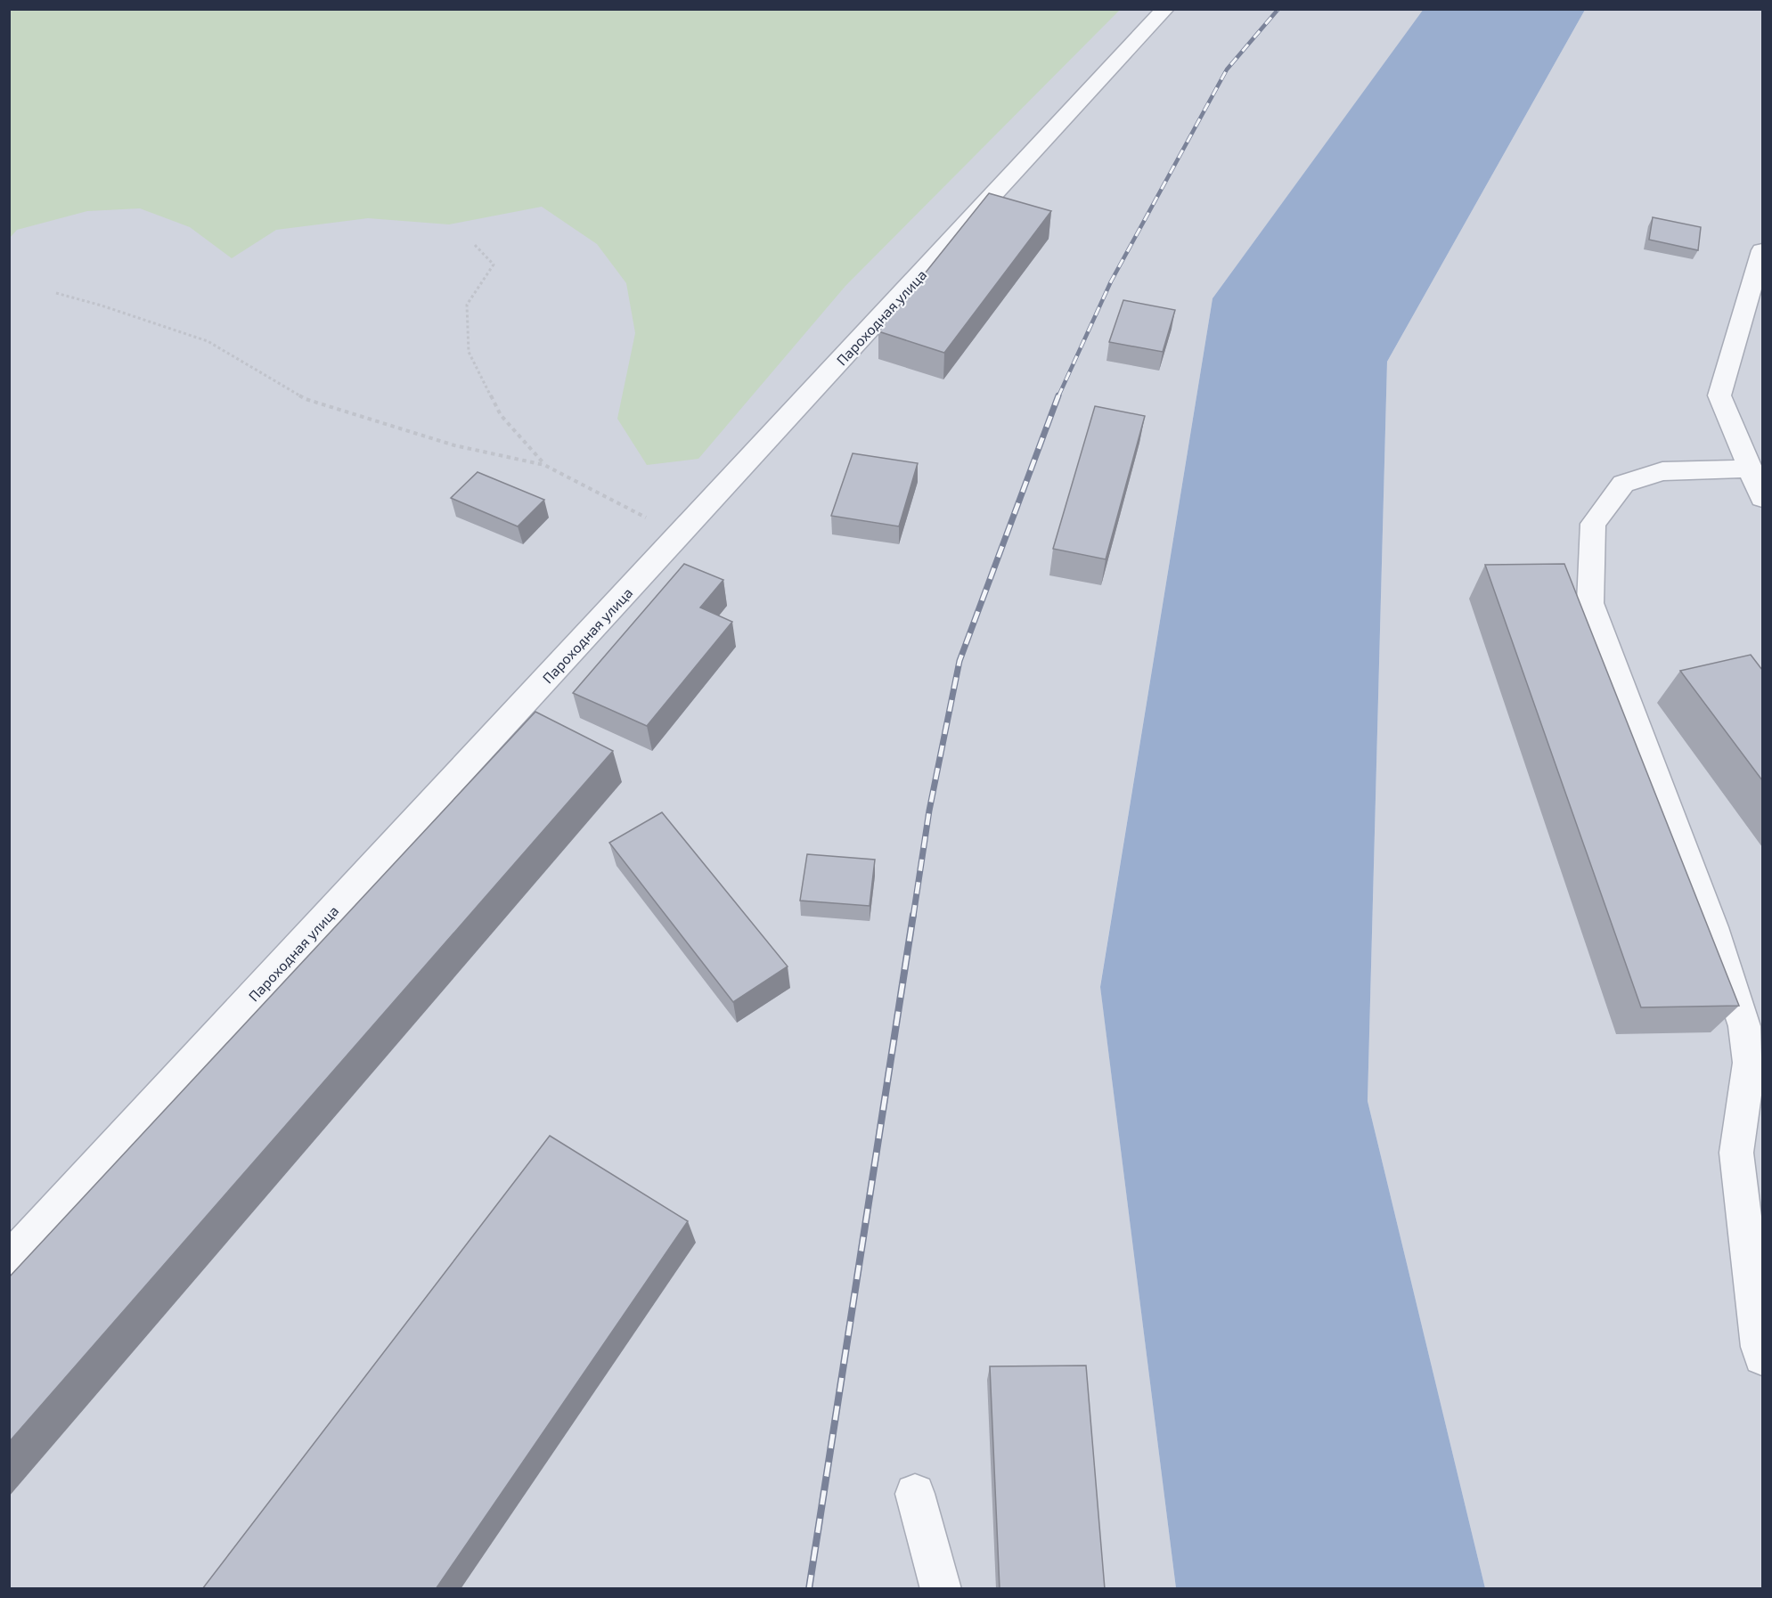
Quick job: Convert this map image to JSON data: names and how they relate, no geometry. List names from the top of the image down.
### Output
{
  "streets": {
    "street": ["Пароходная улица"]
  }
}
